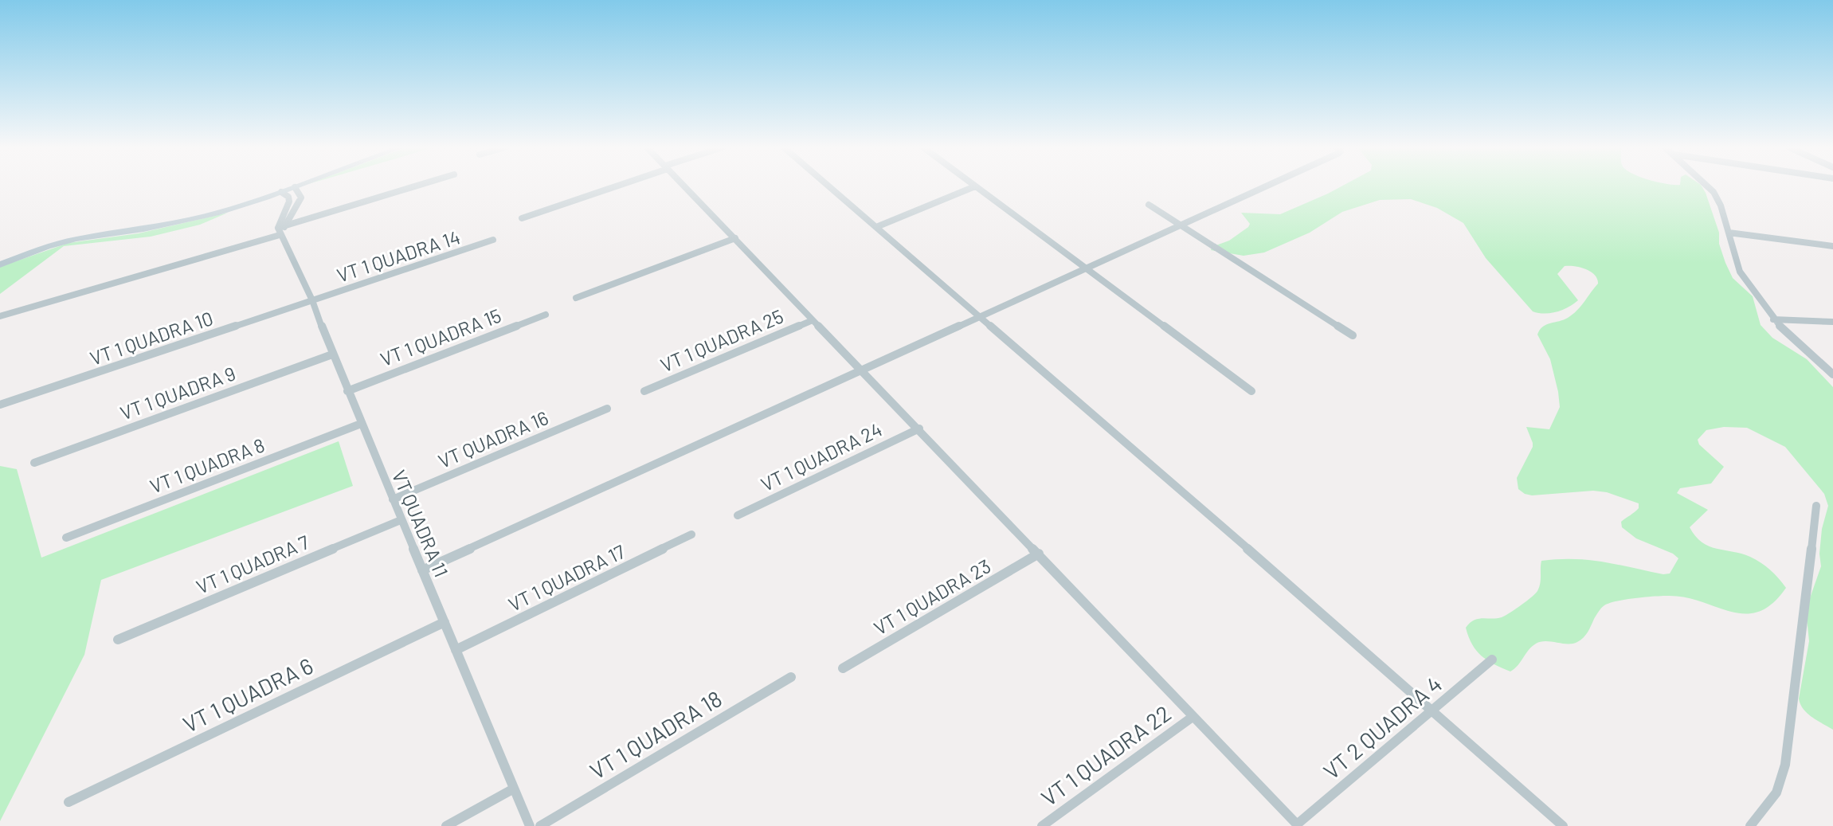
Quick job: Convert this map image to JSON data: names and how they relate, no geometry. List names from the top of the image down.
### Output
{
  "streets": {
    "street": [
      "VT 1 QUADRA 14",
      "VT 1 QUADRA 15",
      "VT 1 QUADRA 10",
      "VT 1 QUADRA 25",
      "VT 1 QUADRA 9",
      "VT QUADRA 16",
      "VT 1 QUADRA 24",
      "VT 1 QUADRA 8",
      "VT QUADRA 11",
      "VT 1 QUADRA 7",
      "VT 1 QUADRA 17",
      "VT 1 QUADRA 23",
      "VT 1 QUADRA 6",
      "VT 2 QUADRA 4",
      "VT 1 QUADRA 18",
      "VT 1 QUADRA 22"
    ]
  },
  "crossings": [
    ["VT 1 QUADRA 14", "VT 1 QUADRA 10"],
    ["VT 1 QUADRA 14", "VT QUADRA 11"],
    ["VT 1 QUADRA 15", "VT QUADRA 11"],
    ["VT 1 QUADRA 10", "VT QUADRA 11"],
    ["VT 1 QUADRA 9", "VT QUADRA 11"],
    ["VT QUADRA 16", "VT QUADRA 11"],
    ["VT 1 QUADRA 8", "VT QUADRA 11"],
    ["VT QUADRA 11", "VT 1 QUADRA 7"],
    ["VT QUADRA 11", "VT 1 QUADRA 17"],
    ["VT QUADRA 11", "VT 1 QUADRA 6"]
  ]
}
